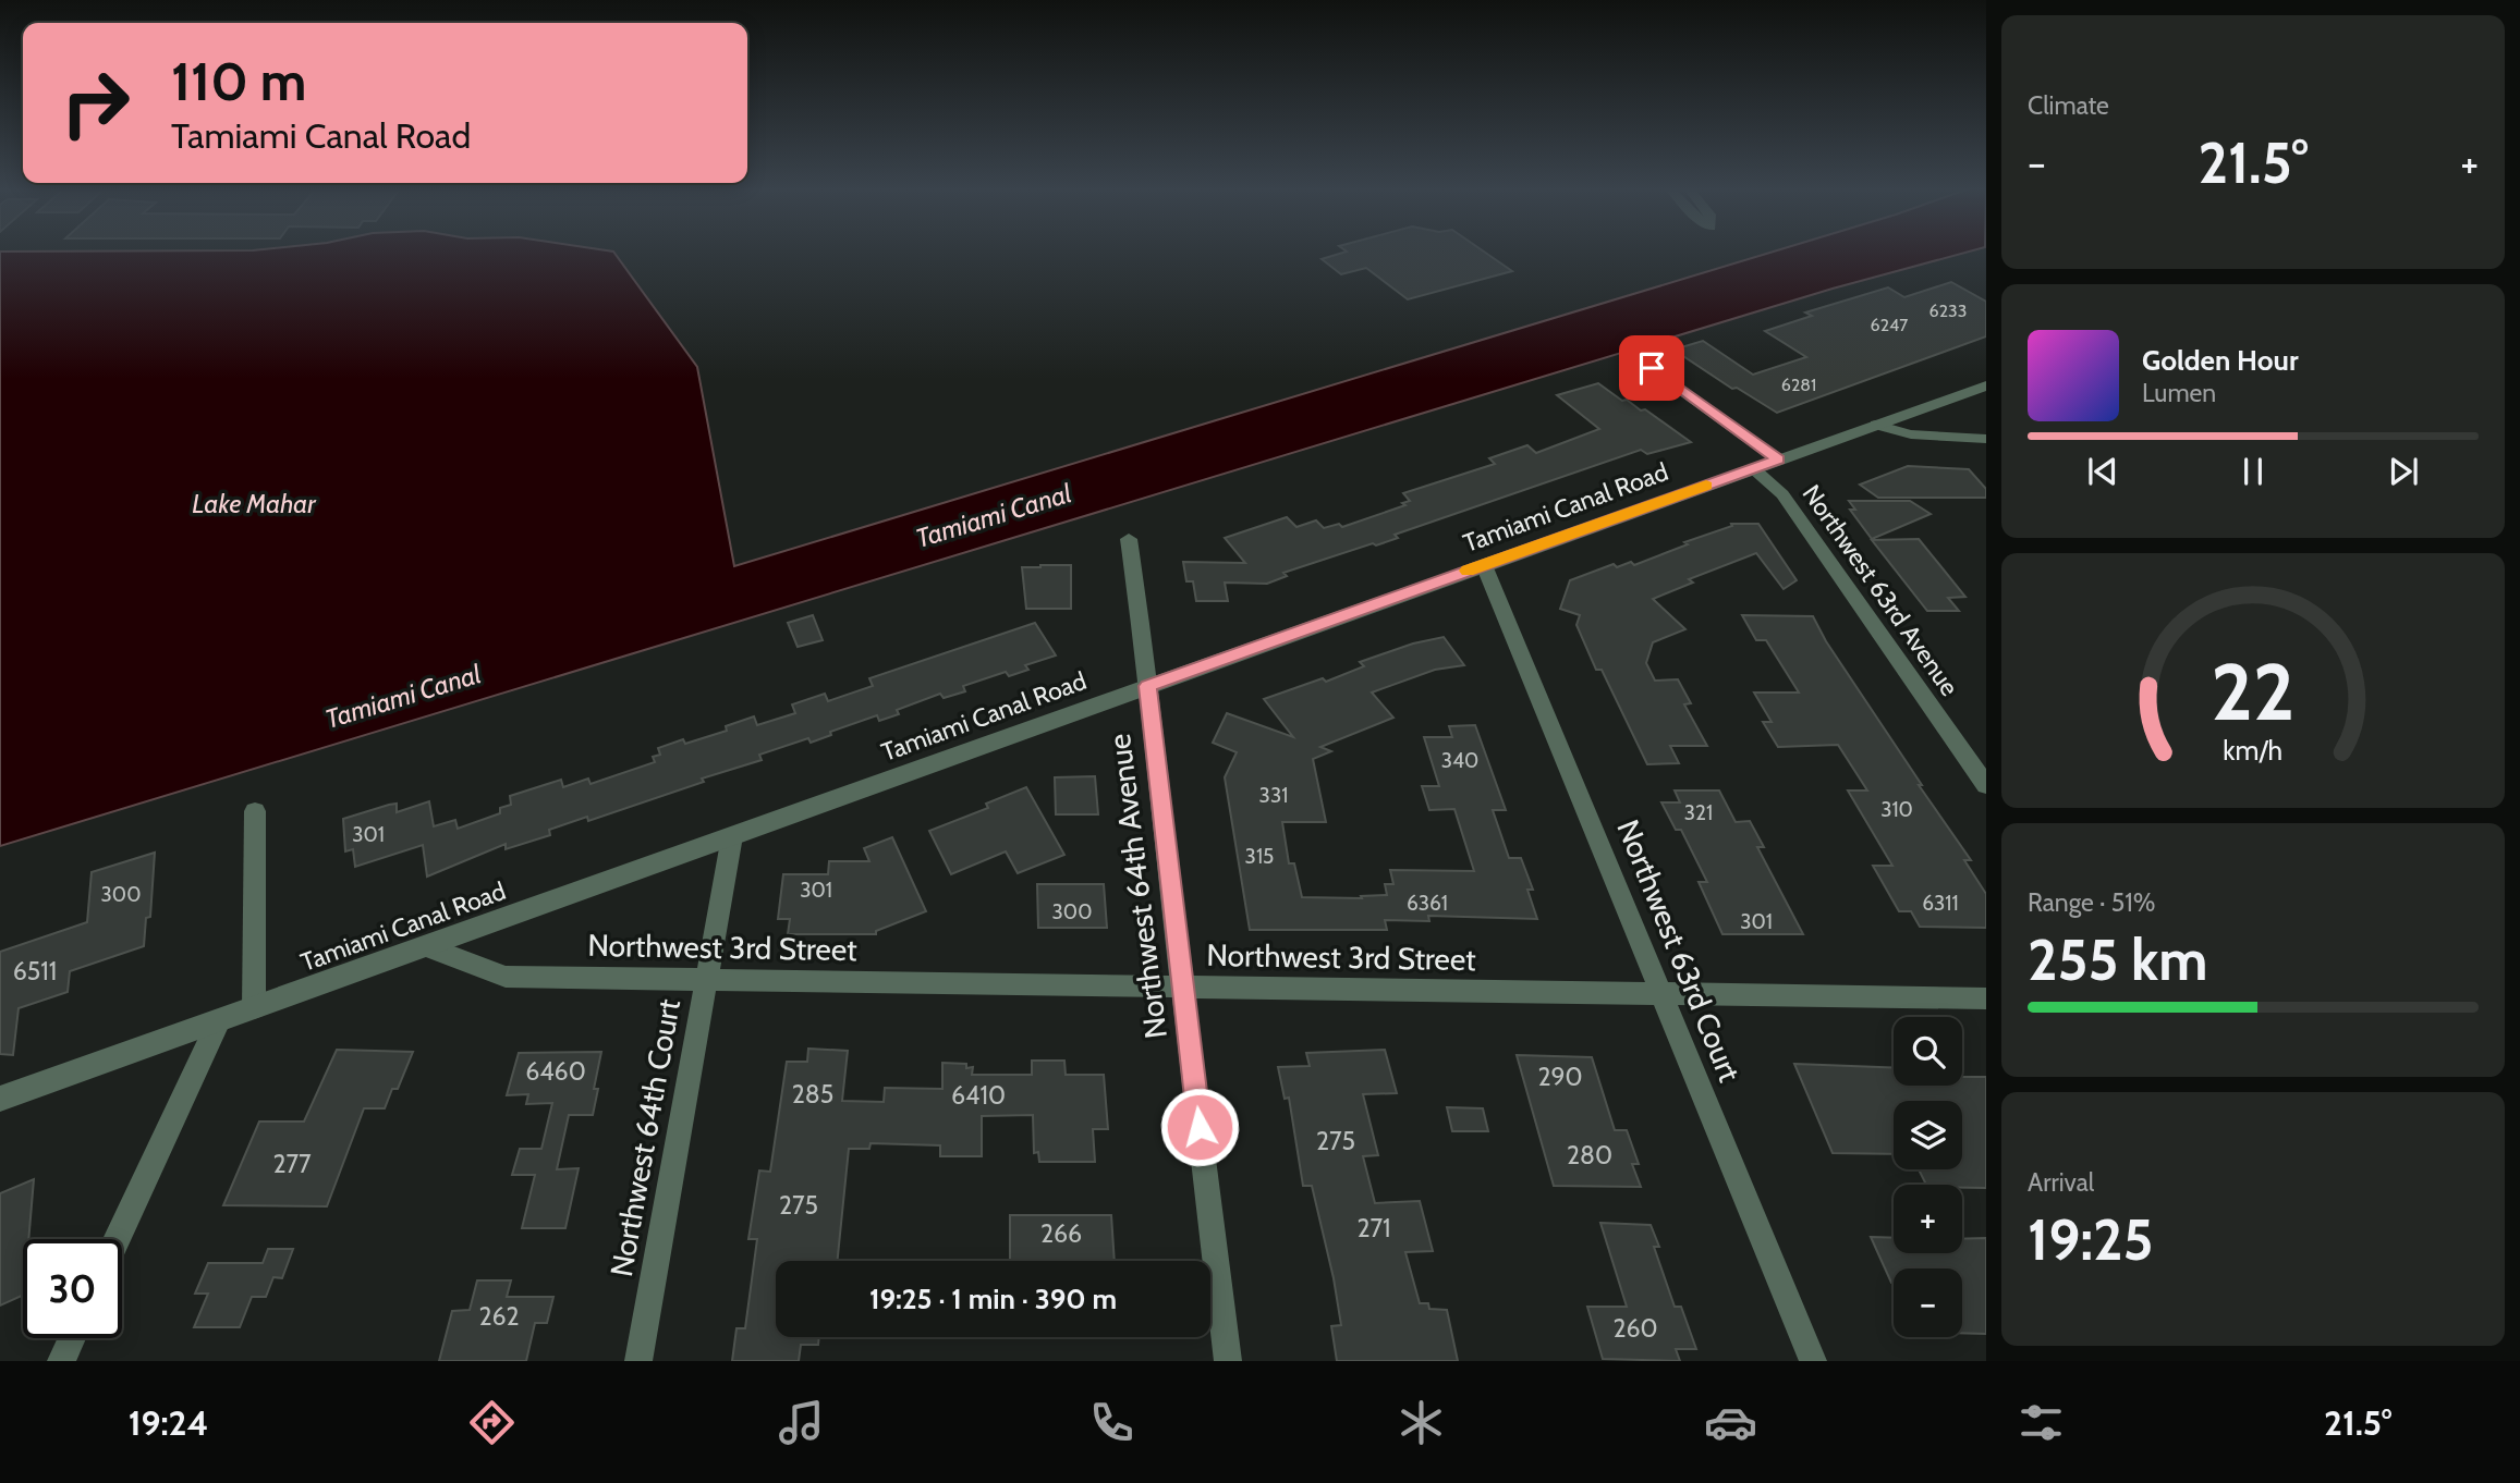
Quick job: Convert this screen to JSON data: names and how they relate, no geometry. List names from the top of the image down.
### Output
{
  "streets": {
    "street": [
      "Tamiami Canal Road",
      "Northwest 63rd Avenue",
      "Northwest 64th Avenue",
      "Northwest 3rd Street",
      "Northwest 63rd Court",
      "Northwest 64th Court"
    ]
  },
  "crossings": [
    ["Tamiami Canal Road", "Northwest 63rd Avenue"],
    ["Tamiami Canal Road", "Northwest 64th Avenue"],
    ["Tamiami Canal Road", "Northwest 3rd Street"],
    ["Tamiami Canal Road", "Northwest 63rd Court"],
    ["Tamiami Canal Road", "Northwest 64th Court"],
    ["Northwest 64th Avenue", "Northwest 3rd Street"],
    ["Northwest 3rd Street", "Northwest 63rd Court"],
    ["Northwest 3rd Street", "Northwest 64th Court"]
  ],
  "water": ["Lake Mahar", "Tamiami Canal"],
  "house_numbers": [
    "6233",
    "6247",
    "6281",
    "340",
    "331",
    "310",
    "321",
    "301",
    "315",
    "301",
    "300",
    "6361",
    "6311",
    "300",
    "301",
    "6511",
    "6460",
    "290",
    "285",
    "6410",
    "275",
    "280",
    "277",
    "275",
    "271",
    "266",
    "262",
    "260"
  ],
  "page": {
    "tile": [
      "Climate",
      ["Range · 51%", "255 km"],
      ["Arrival", "19:25"]
    ],
    "turn": ["110 m", "Tamiami Canal Road"],
    "heat": ["−", "21.5°", "+"],
    "song": ["Golden Hour", "Lumen"],
    "map_buttons": ["+", "−"],
    "limit": "30",
    "trip": "19:25 · 1 min · 390 m",
    "tabs": ["19:24", "21.5°"],
    "gauge": ["22", "km/h"]
  }
}
